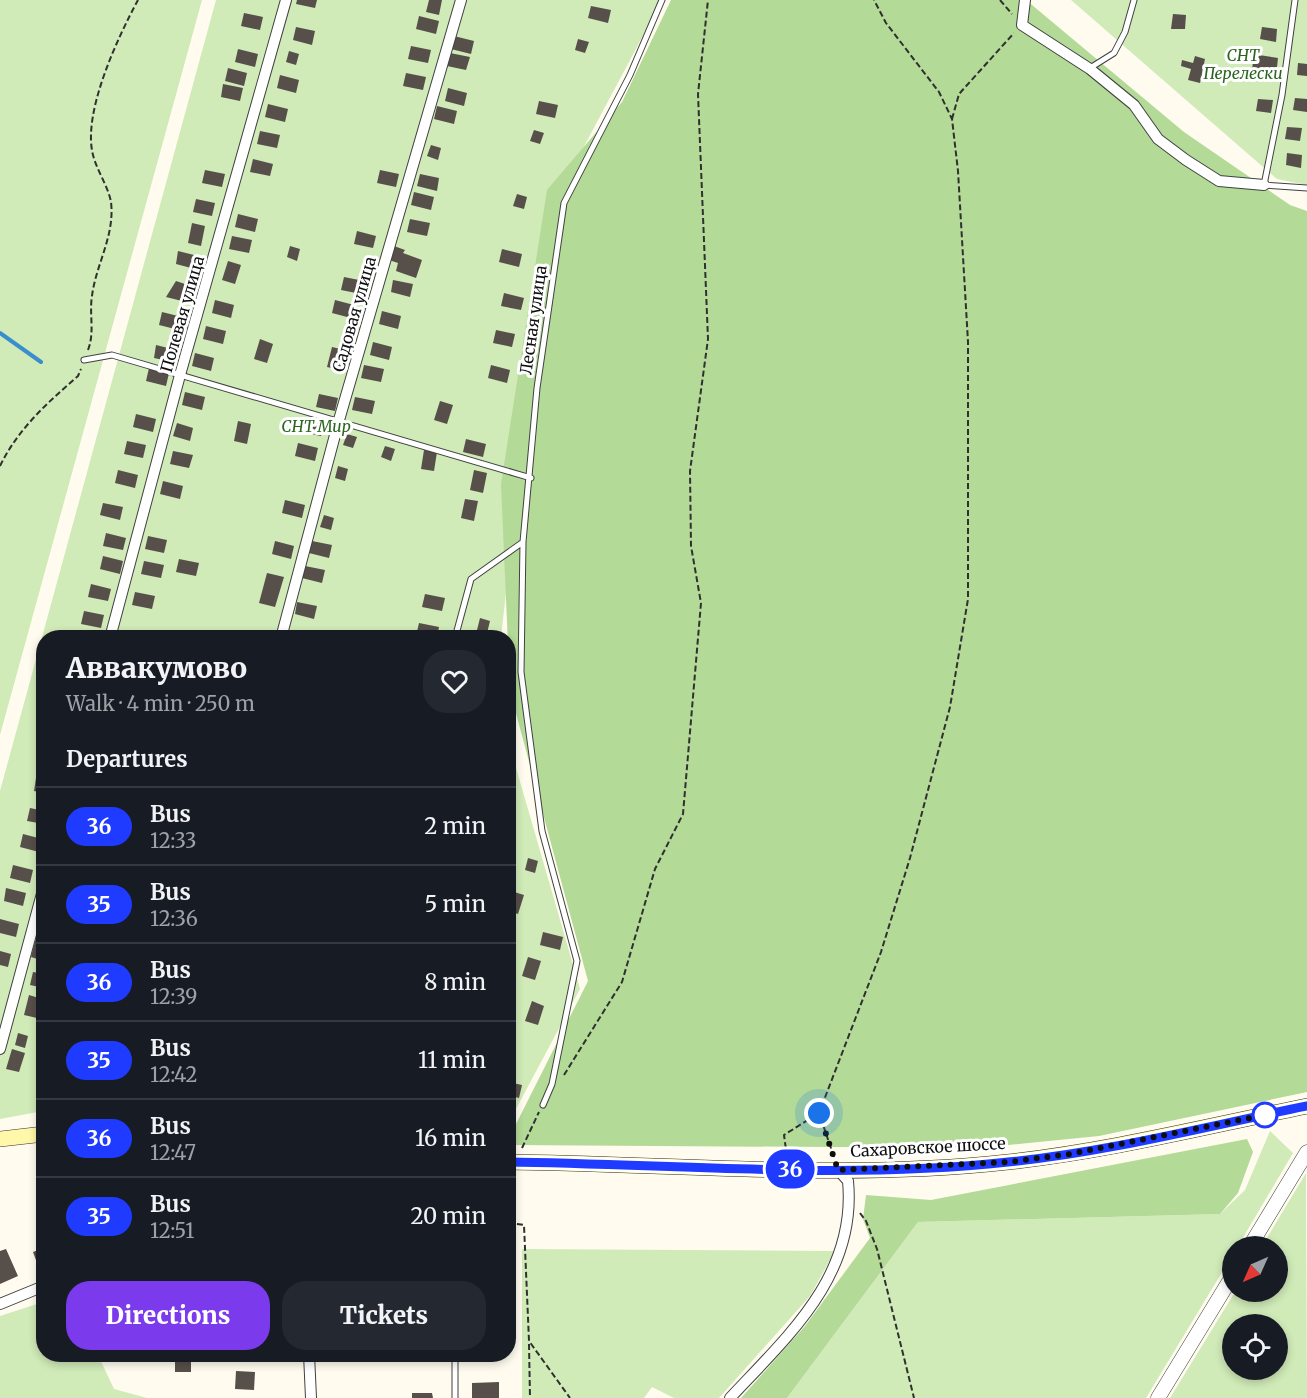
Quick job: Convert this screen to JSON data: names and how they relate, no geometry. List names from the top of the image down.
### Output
{
  "streets": {
    "main road": ["Сахаровское шоссе"],
    "street": ["Полевая улица", "Садовая улица"],
    "lane": ["Лесная улица"]
  },
  "parks": ["СНТ Перелески", "СНТ Мир"],
  "lines": ["bus line 36"],
  "north": "bottom left",
  "page": {
    "on_map": "36",
    "heading": [
      ["Аввакумово", "Walk · 4 min · 250 m"],
      "Departures"
    ],
    "list": [
      {
        "mark": "36",
        "name": "Bus",
        "note": "12:33",
        "value": "2 min"
      },
      {
        "mark": "35",
        "name": "Bus",
        "note": "12:36",
        "value": "5 min"
      },
      {
        "mark": "36",
        "name": "Bus",
        "note": "12:39",
        "value": "8 min"
      },
      {
        "mark": "35",
        "name": "Bus",
        "note": "12:42",
        "value": "11 min"
      },
      {
        "mark": "36",
        "name": "Bus",
        "note": "12:47",
        "value": "16 min"
      },
      {
        "mark": "35",
        "name": "Bus",
        "note": "12:51",
        "value": "20 min"
      }
    ],
    "buttons": ["Directions", "Tickets"]
  }
}
